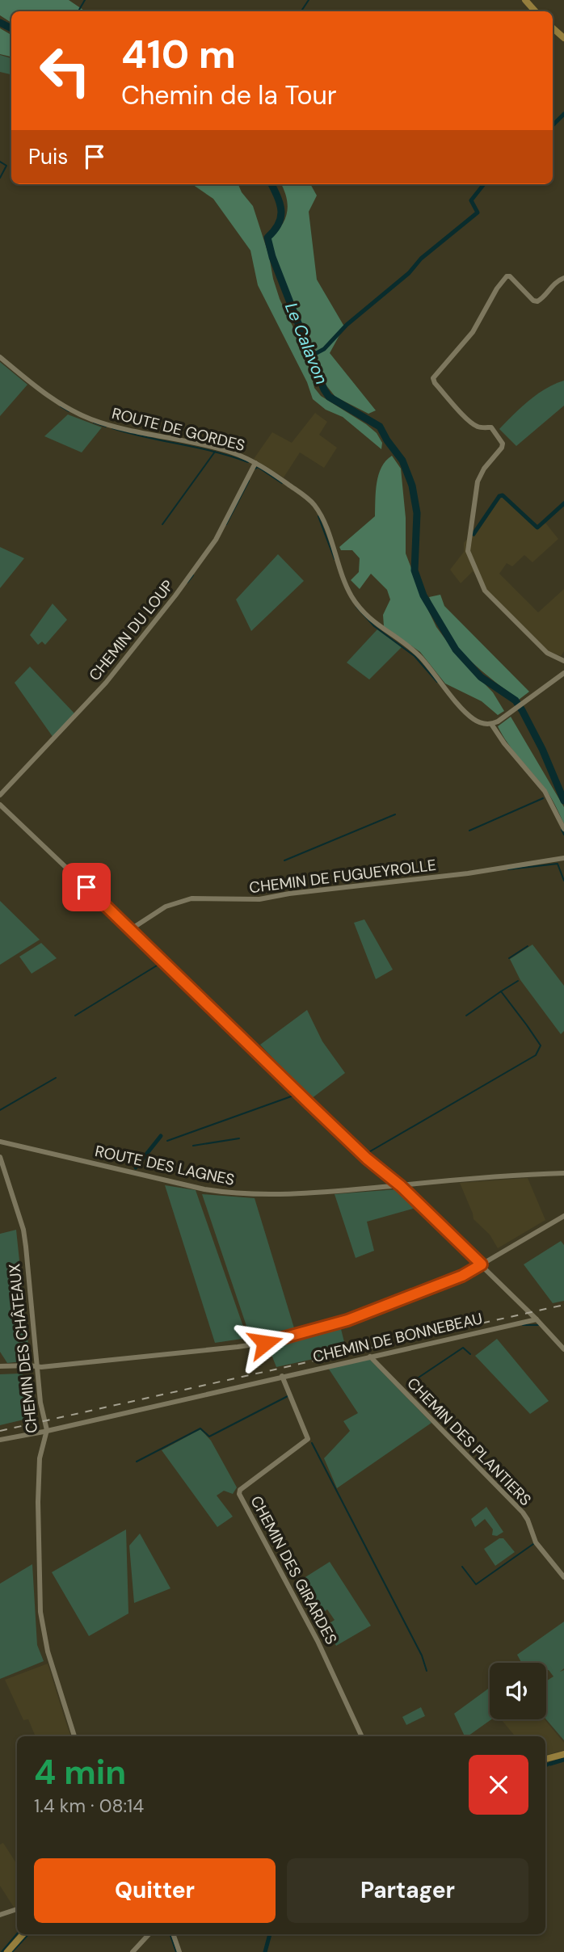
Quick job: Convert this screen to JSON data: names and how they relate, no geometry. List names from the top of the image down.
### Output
{
  "streets": {
    "street": [
      "ROUTE DE GORDES",
      "CHEMIN DU LOUP",
      "CHEMIN DE FUGUEYROLLE",
      "ROUTE DES LAGNES",
      "CHEMIN DE BONNEBEAU",
      "CHEMIN DES CHÂTEAUX",
      "CHEMIN DES PLANTIERS",
      "CHEMIN DES GIRARDES"
    ]
  },
  "crossings": [
    ["ROUTE DE GORDES", "CHEMIN DU LOUP"],
    ["CHEMIN DE BONNEBEAU", "CHEMIN DES CHÂTEAUX"],
    ["CHEMIN DE BONNEBEAU", "CHEMIN DES PLANTIERS"],
    ["CHEMIN DE BONNEBEAU", "CHEMIN DES GIRARDES"]
  ],
  "water": ["Le Calavon"],
  "page": {
    "turn": ["410 m", "Chemin de la Tour"],
    "then": "Puis",
    "heading": ["4 min", "1.4 km · 08:14"],
    "buttons": ["Quitter", "Partager"]
  }
}
